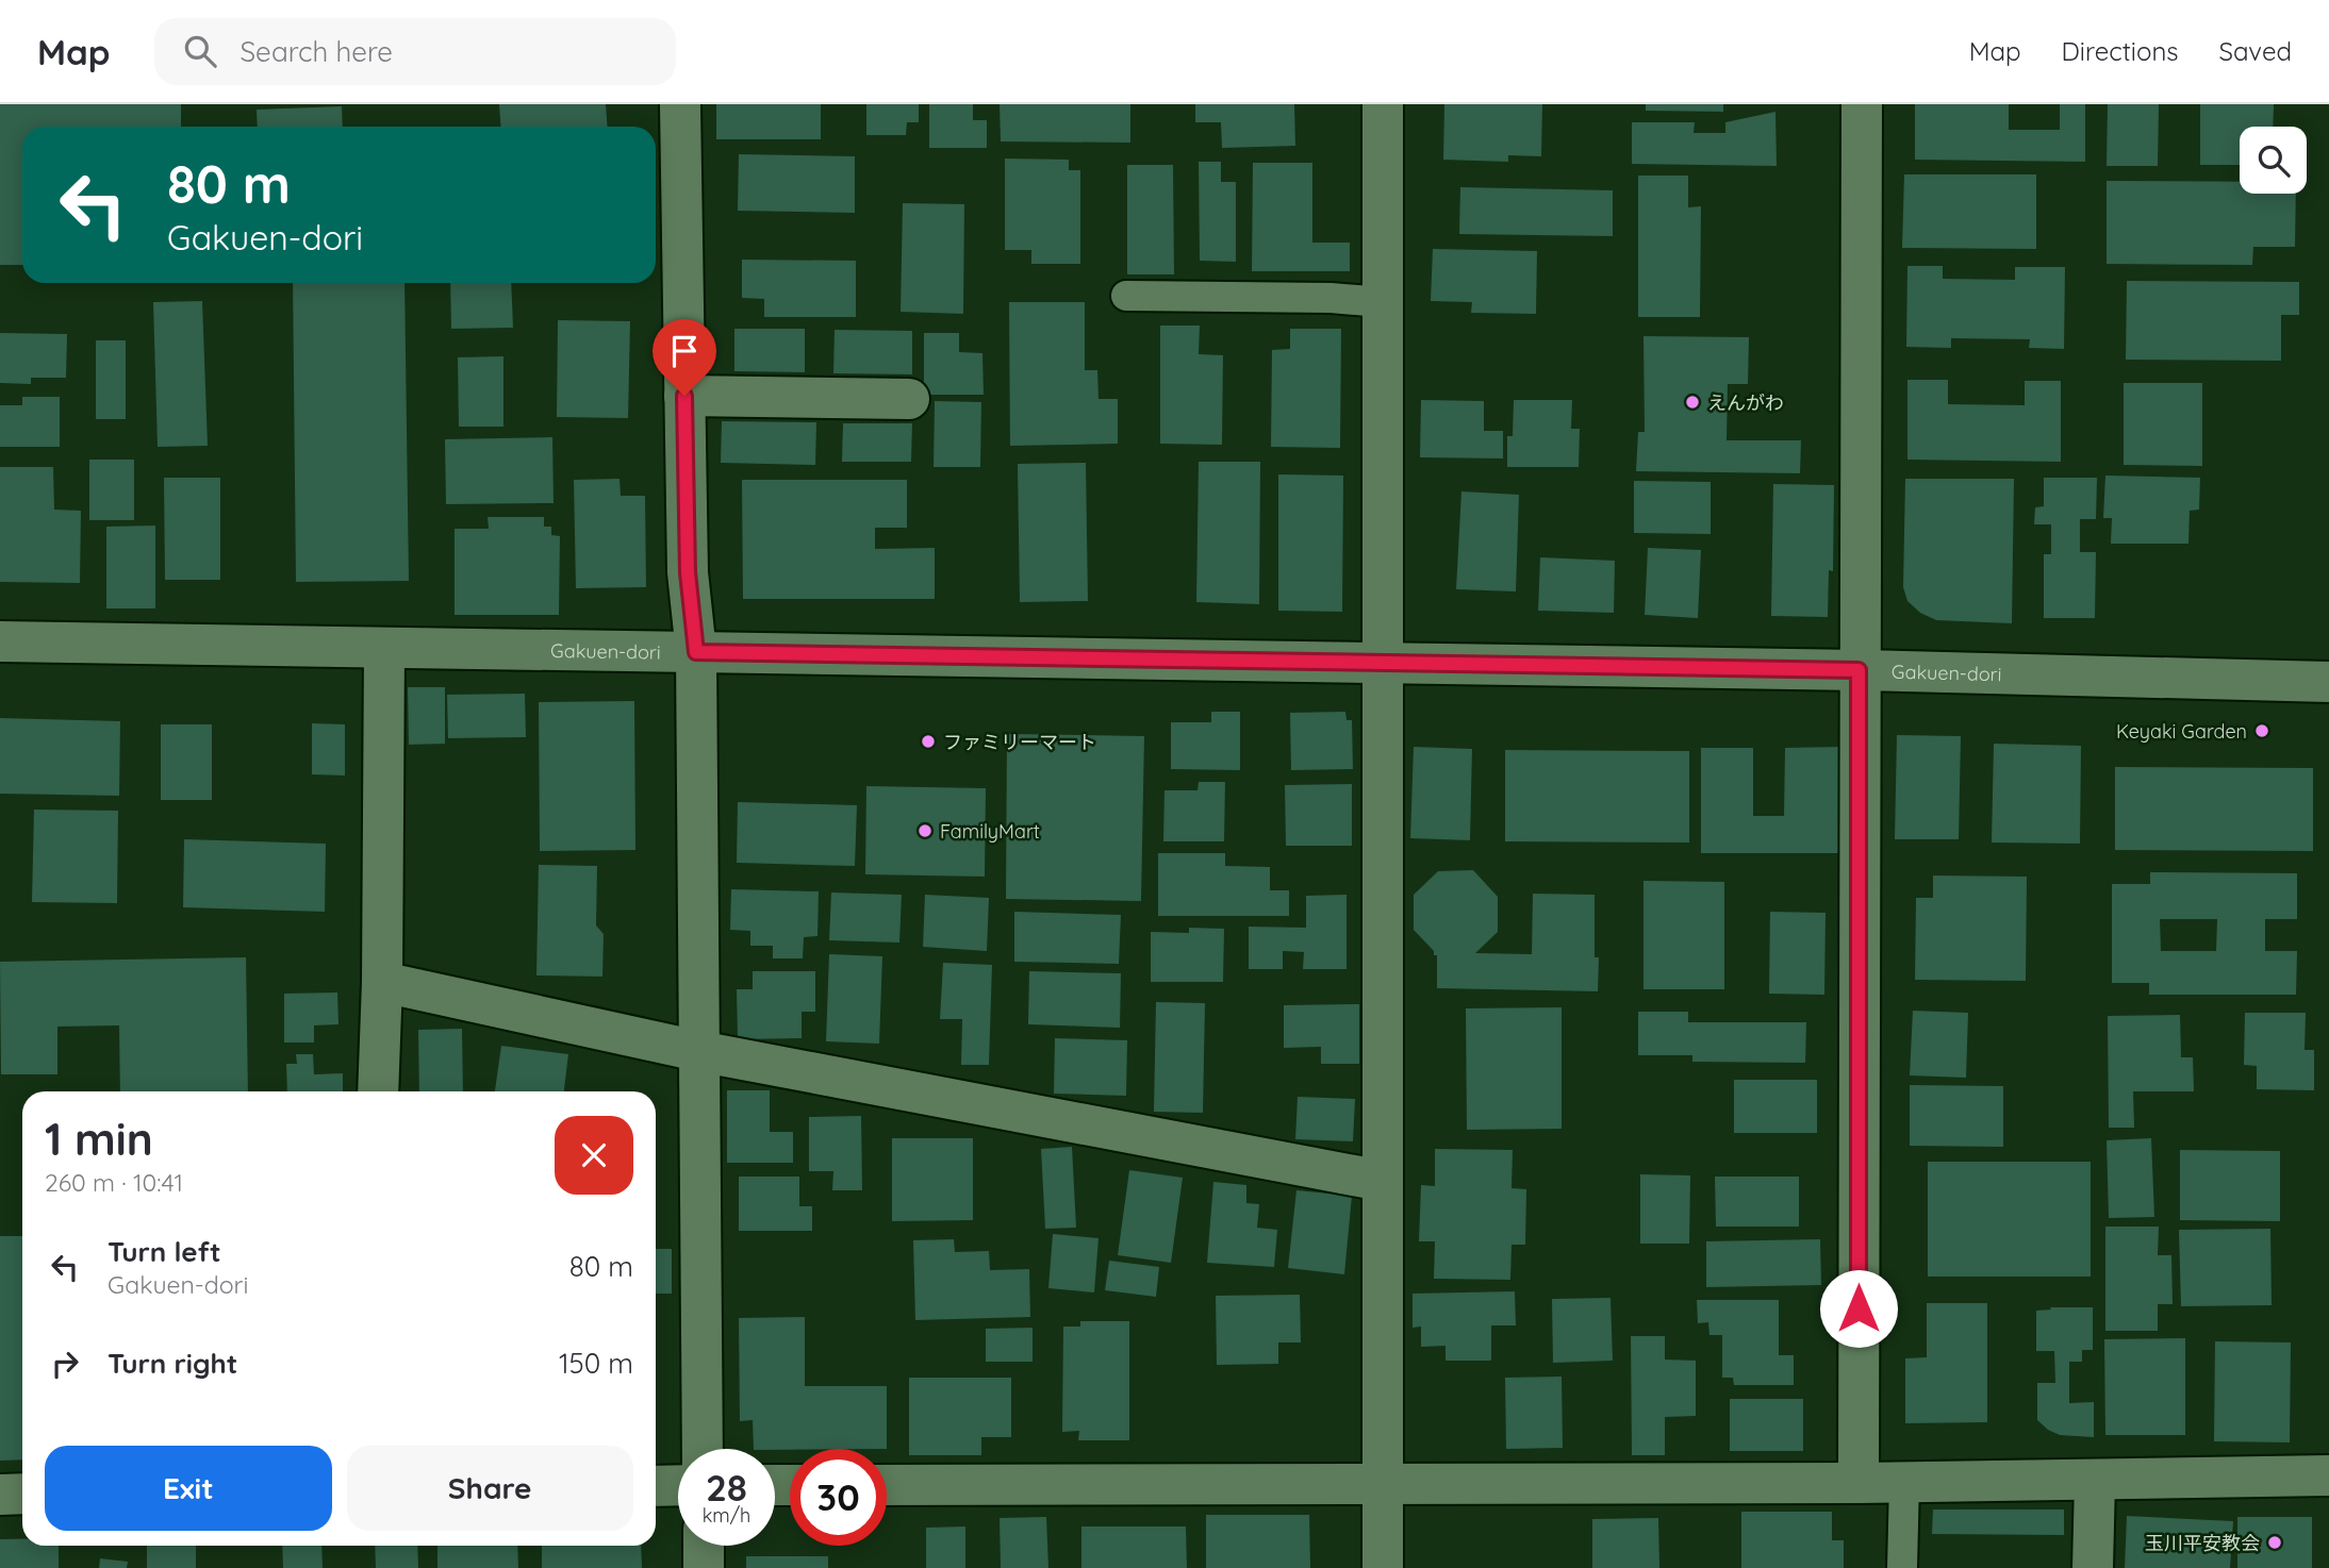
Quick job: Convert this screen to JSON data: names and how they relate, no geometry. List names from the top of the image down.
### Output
{
  "streets": {
    "street": ["Gakuen-dori"]
  },
  "places": [
    "えんがわ",
    "Keyaki Garden",
    "ファミリーマート",
    "FamilyMart",
    "玉川平安教会"
  ],
  "page": {
    "header": "Map",
    "search": "Search here",
    "nav": ["Map", "Directions", "Saved"],
    "turn": ["80 m", "Gakuen-dori"],
    "heading": ["1 min", "260 m · 10:41"],
    "list": [
      {
        "name": "Turn left",
        "note": "Gakuen-dori",
        "value": "80 m"
      },
      {
        "name": "Turn right",
        "value": "150 m"
      }
    ],
    "buttons": ["Exit", "Share"],
    "speed": "28 km/h",
    "limit": "30"
  }
}
